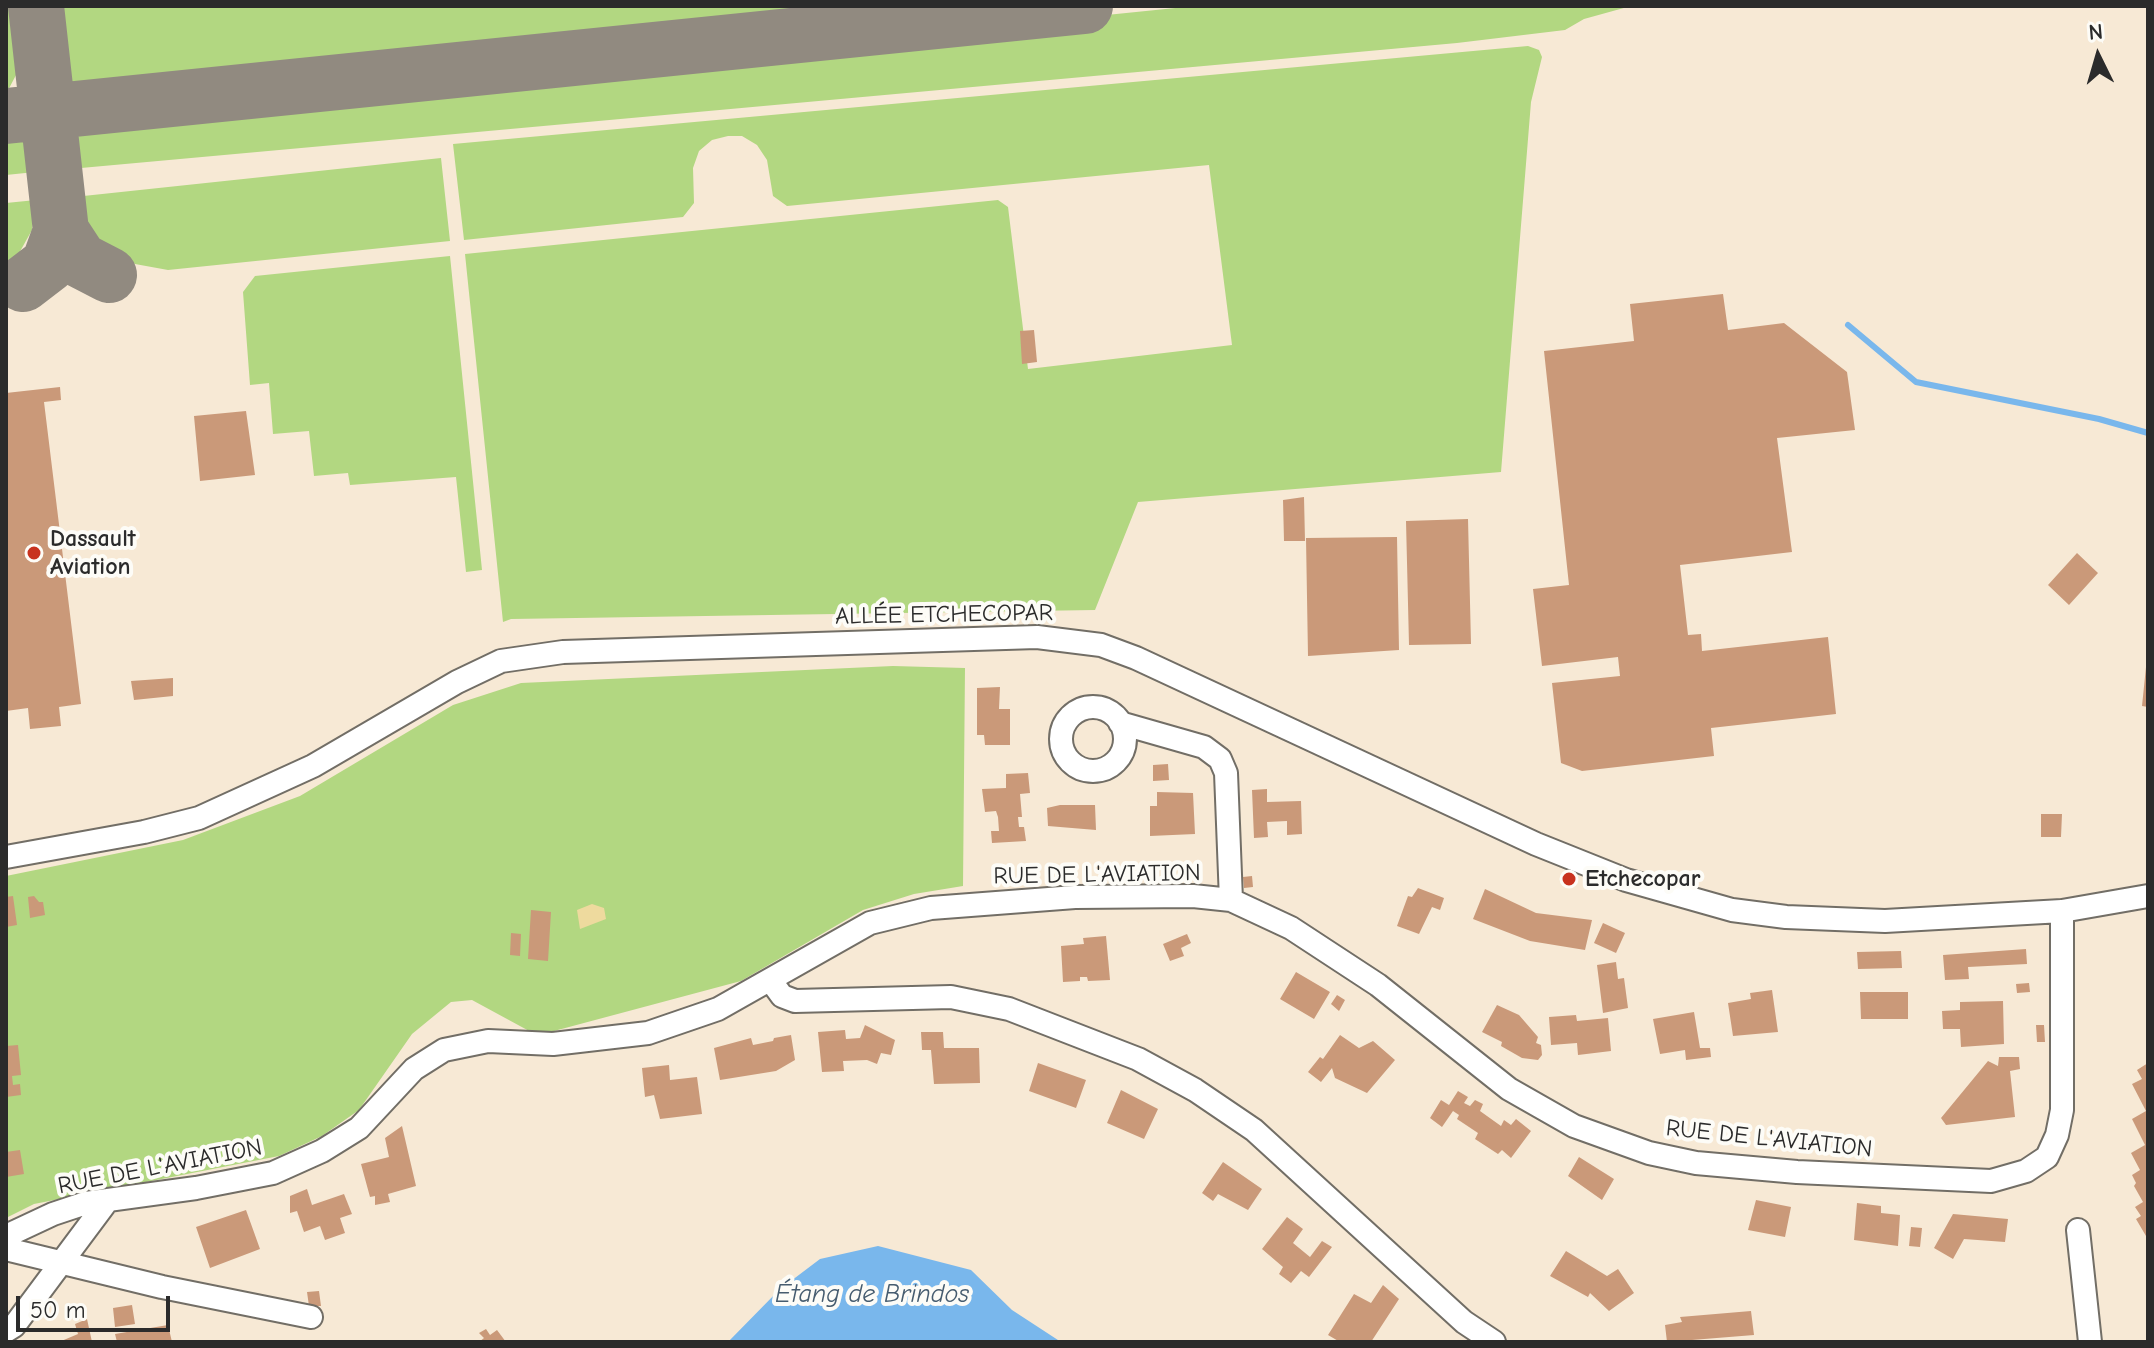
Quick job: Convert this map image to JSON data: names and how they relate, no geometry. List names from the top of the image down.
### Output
{
  "streets": {
    "street": ["ALLÉE ETCHECOPAR", "RUE DE L'AVIATION"]
  },
  "crossings": [
    ["ALLÉE ETCHECOPAR", "RUE DE L'AVIATION"]
  ],
  "water": ["Étang de Brindos"],
  "places": ["Dassault Aviation", "Etchecopar"],
  "scale_bar": "50 m",
  "north": "top"
}
